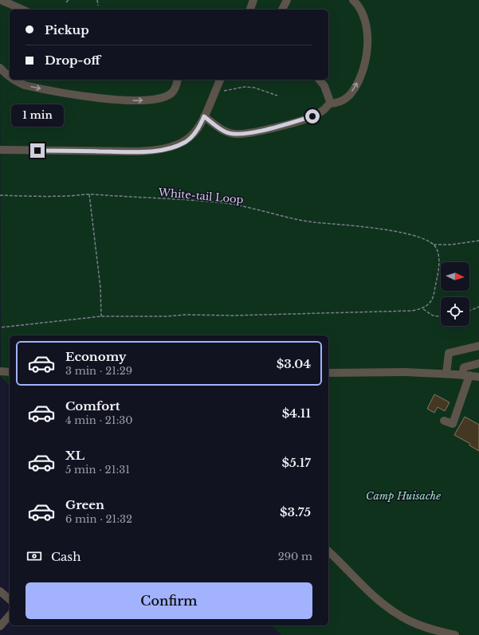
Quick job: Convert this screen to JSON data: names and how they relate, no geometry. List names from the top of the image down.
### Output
{
  "streets": {
    "path": ["White-tail Loop"]
  },
  "parks": ["Camp Huisache"],
  "north": "right",
  "page": {
    "banner": ["Pickup", "Drop-off"],
    "bubble": "1 min",
    "list": [
      {
        "name": "Economy",
        "note": "3 min · 21:29",
        "value": "$3.04"
      },
      {
        "name": "Comfort",
        "note": "4 min · 21:30",
        "value": "$4.11"
      },
      {
        "name": "XL",
        "note": "5 min · 21:31",
        "value": "$5.17"
      },
      {
        "name": "Green",
        "note": "6 min · 21:32",
        "value": "$3.75"
      }
    ],
    "pay": ["Cash", "290 m"],
    "buttons": "Confirm"
  }
}
